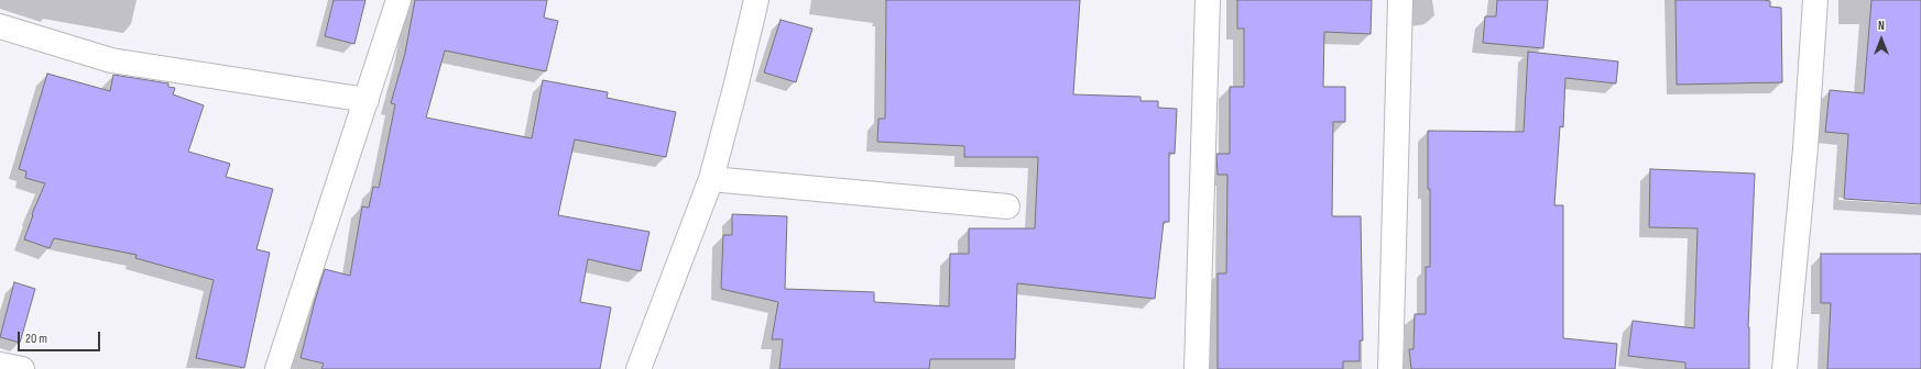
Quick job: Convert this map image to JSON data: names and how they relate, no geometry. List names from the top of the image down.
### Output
{
  "scale_bar": "20 m",
  "north": "top"
}
